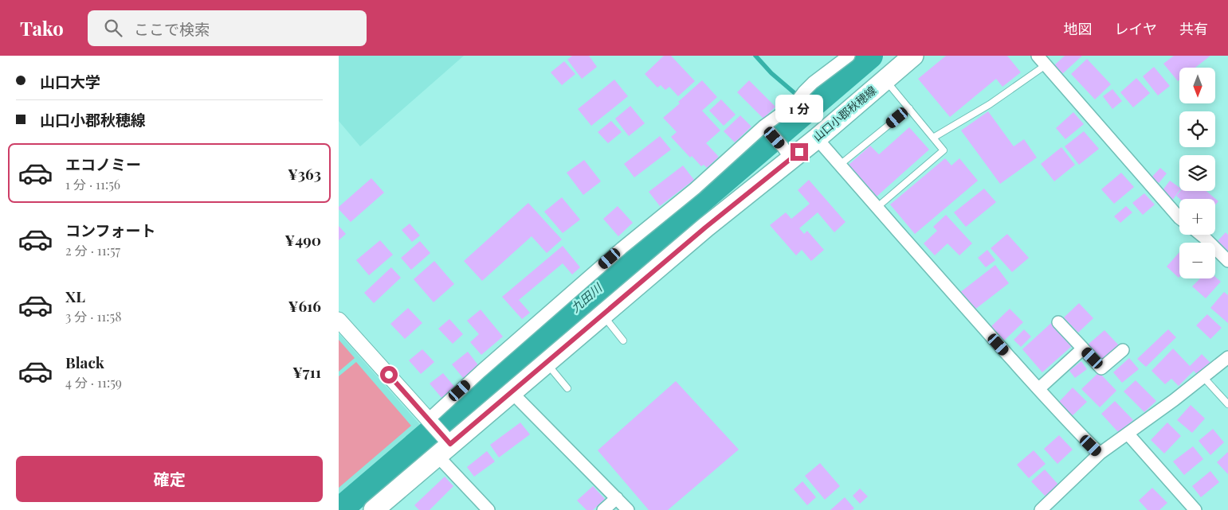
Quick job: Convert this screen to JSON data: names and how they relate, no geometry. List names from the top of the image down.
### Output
{
  "streets": {
    "main road": ["山口小郡秋穂線"]
  },
  "water": ["九田川"],
  "north": "bottom",
  "page": {
    "header": "Tako",
    "search": "ここで検索",
    "nav": ["地図", "レイヤ", "共有"],
    "banner": ["山口大学", "山口小郡秋穂線"],
    "map_buttons": ["+", "−"],
    "bubble": "1 分",
    "list": [
      {
        "name": "エコノミー",
        "note": "1 分 · 11:56",
        "value": "¥363"
      },
      {
        "name": "コンフォート",
        "note": "2 分 · 11:57",
        "value": "¥490"
      },
      {
        "name": "XL",
        "note": "3 分 · 11:58",
        "value": "¥616"
      },
      {
        "name": "Black",
        "note": "4 分 · 11:59",
        "value": "¥711"
      }
    ],
    "buttons": "確定"
  }
}
